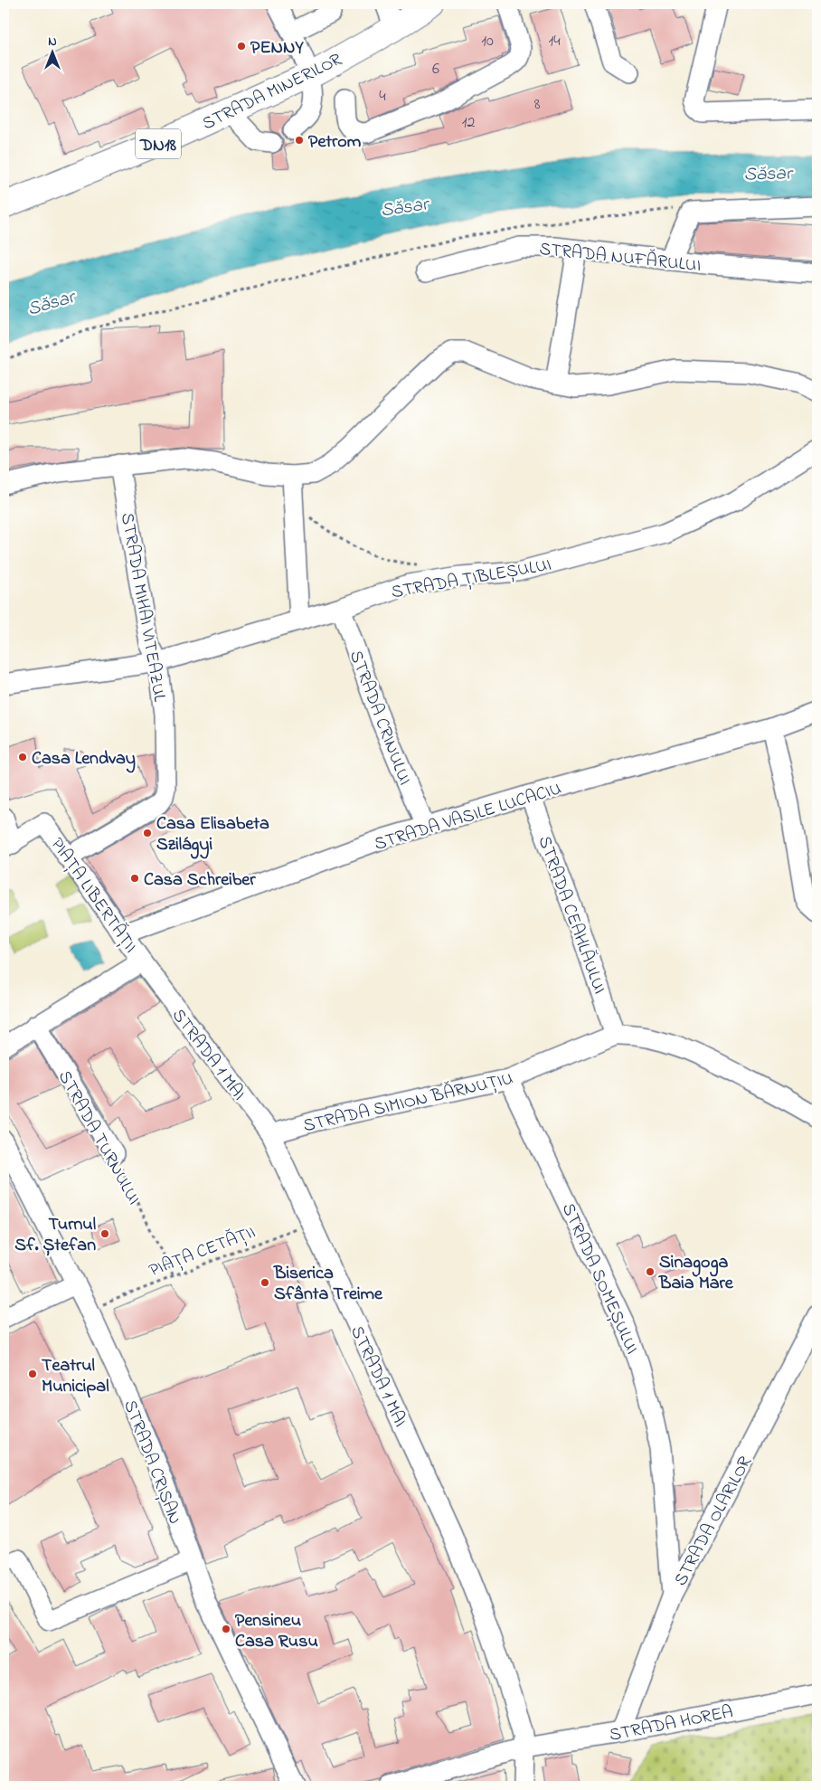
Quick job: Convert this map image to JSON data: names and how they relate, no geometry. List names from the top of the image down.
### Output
{
  "streets": {
    "main road": ["STRADA MINERILOR", "DN18"],
    "street": [
      "STRADA NUFĂRULUI",
      "STRADA ȚIBLEȘULUI",
      "STRADA MIHAI VITEAZUL",
      "STRADA CRINULUI",
      "STRADA VASILE LUCACIU",
      "PIAȚA LIBERTĂȚII",
      "STRADA CEAHLĂULUI",
      "STRADA 1 MAI",
      "STRADA SIMION BĂRNUȚIU",
      "STRADA TURNULUI",
      "STRADA SOMEȘULUI",
      "STRADA CRIȘAN",
      "STRADA OLARILOR",
      "STRADA HOREA"
    ],
    "path": ["PIAȚA CETĂȚII"]
  },
  "crossings": [
    ["STRADA ȚIBLEȘULUI", "STRADA MIHAI VITEAZUL"],
    ["STRADA ȚIBLEȘULUI", "STRADA CRINULUI"],
    ["STRADA MIHAI VITEAZUL", "PIAȚA LIBERTĂȚII"],
    ["STRADA CRINULUI", "STRADA VASILE LUCACIU"],
    ["STRADA VASILE LUCACIU", "PIAȚA LIBERTĂȚII"],
    ["STRADA VASILE LUCACIU", "STRADA CEAHLĂULUI"],
    ["PIAȚA LIBERTĂȚII", "STRADA 1 MAI"],
    ["PIAȚA LIBERTĂȚII", "STRADA TURNULUI"],
    ["STRADA CEAHLĂULUI", "STRADA SIMION BĂRNUȚIU"],
    ["STRADA 1 MAI", "STRADA SIMION BĂRNUȚIU"],
    ["STRADA 1 MAI", "PIAȚA CETĂȚII"],
    ["STRADA 1 MAI", "STRADA HOREA"],
    ["STRADA SIMION BĂRNUȚIU", "STRADA SOMEȘULUI"],
    ["STRADA TURNULUI", "PIAȚA CETĂȚII"],
    ["STRADA SOMEȘULUI", "STRADA OLARILOR"],
    ["STRADA OLARILOR", "STRADA HOREA"]
  ],
  "water": ["Săsar"],
  "places": [
    "PENNY",
    "Petrom",
    "Casa Lendvay",
    "Casa Elisabeta Szilágyi",
    "Casa Schreiber",
    "Turnul Sf. Ștefan",
    "Sinagoga Baia Mare",
    "Biserica Sfânta Treime",
    "Teatrul Municipal",
    "Pensineu Casa Rusu"
  ],
  "house_numbers": [
    "10",
    "14",
    "6",
    "4",
    "8",
    "12"
  ],
  "north": "top"
}
